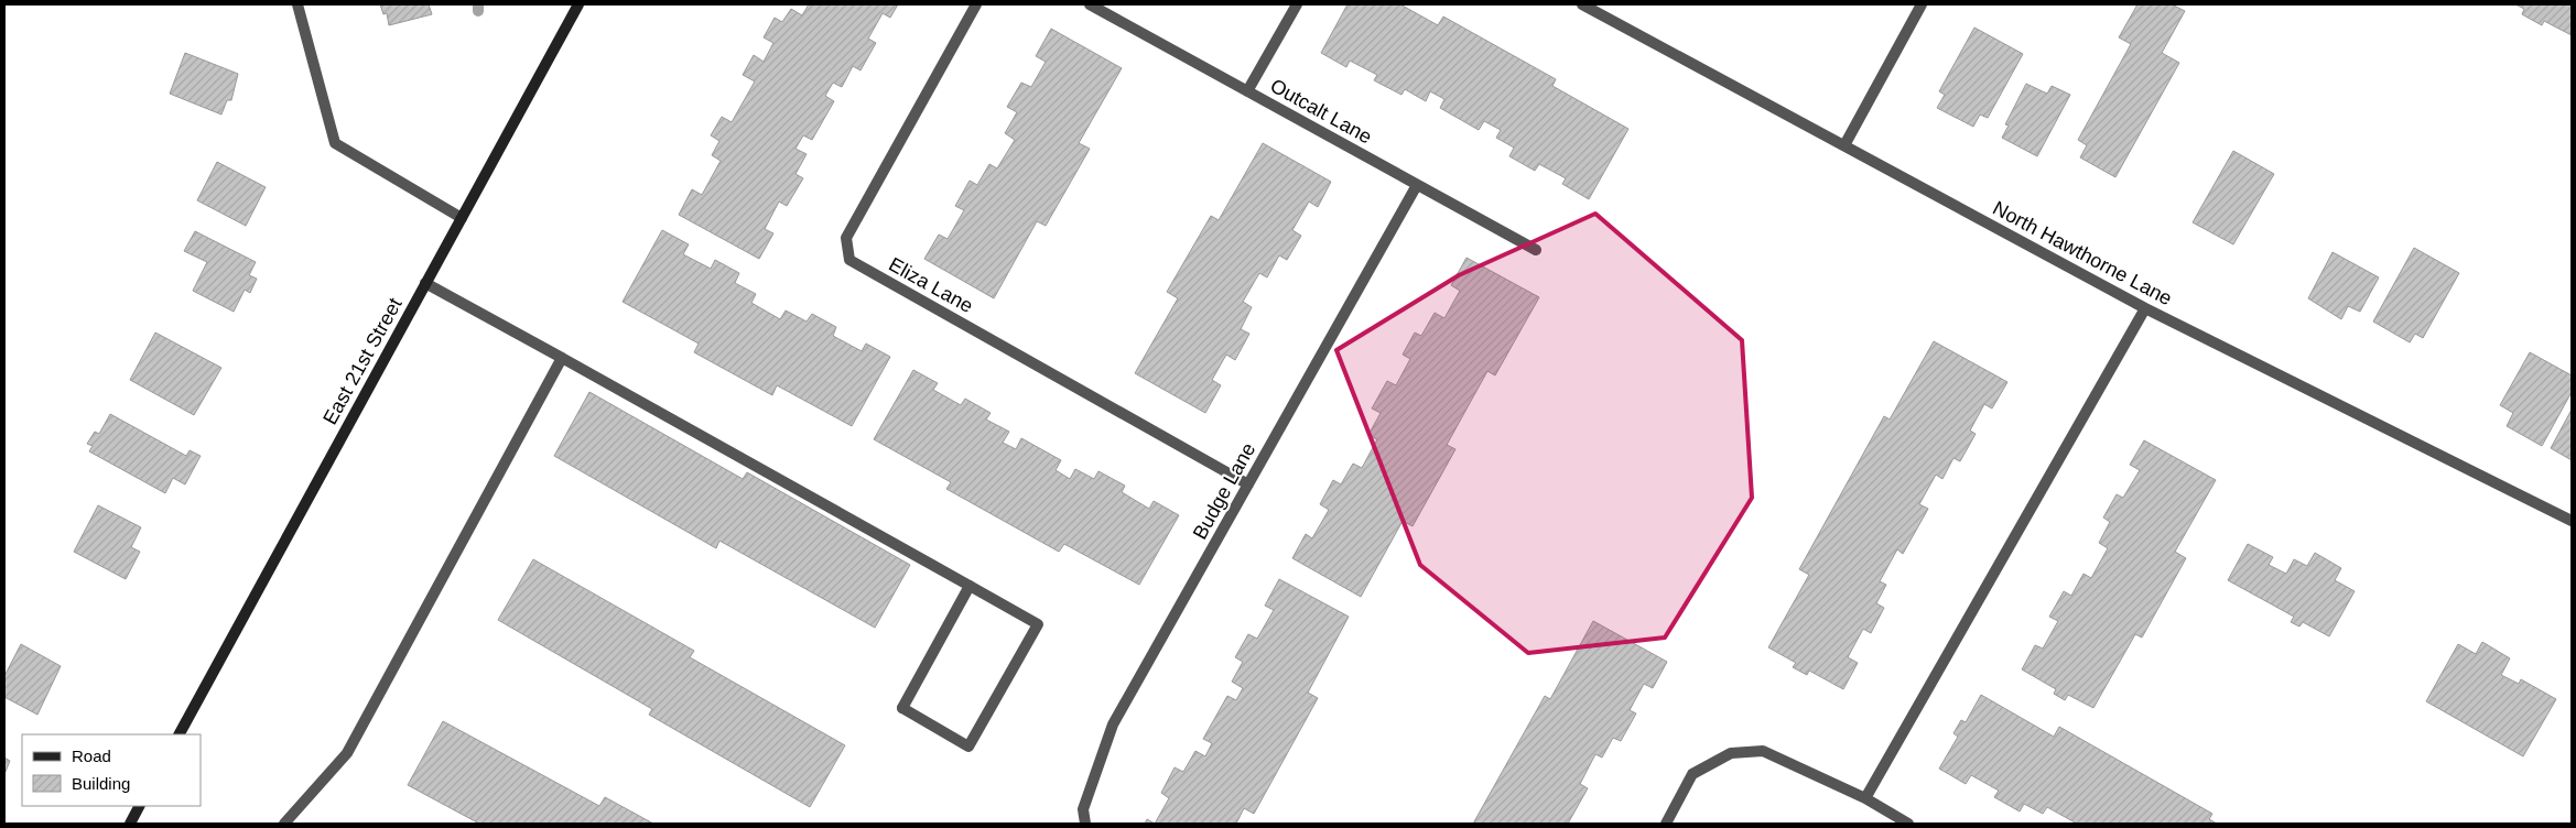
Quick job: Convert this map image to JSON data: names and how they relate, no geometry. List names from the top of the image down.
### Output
{
  "streets": {
    "main road": ["East 21st Street"],
    "street": [
      "Outcalt Lane",
      "North Hawthorne Lane",
      "Eliza Lane",
      "Budge Lane"
    ]
  },
  "crossings": [
    ["Outcalt Lane", "Budge Lane"],
    ["Eliza Lane", "Budge Lane"]
  ],
  "legend": ["Road", "Building"]
}
